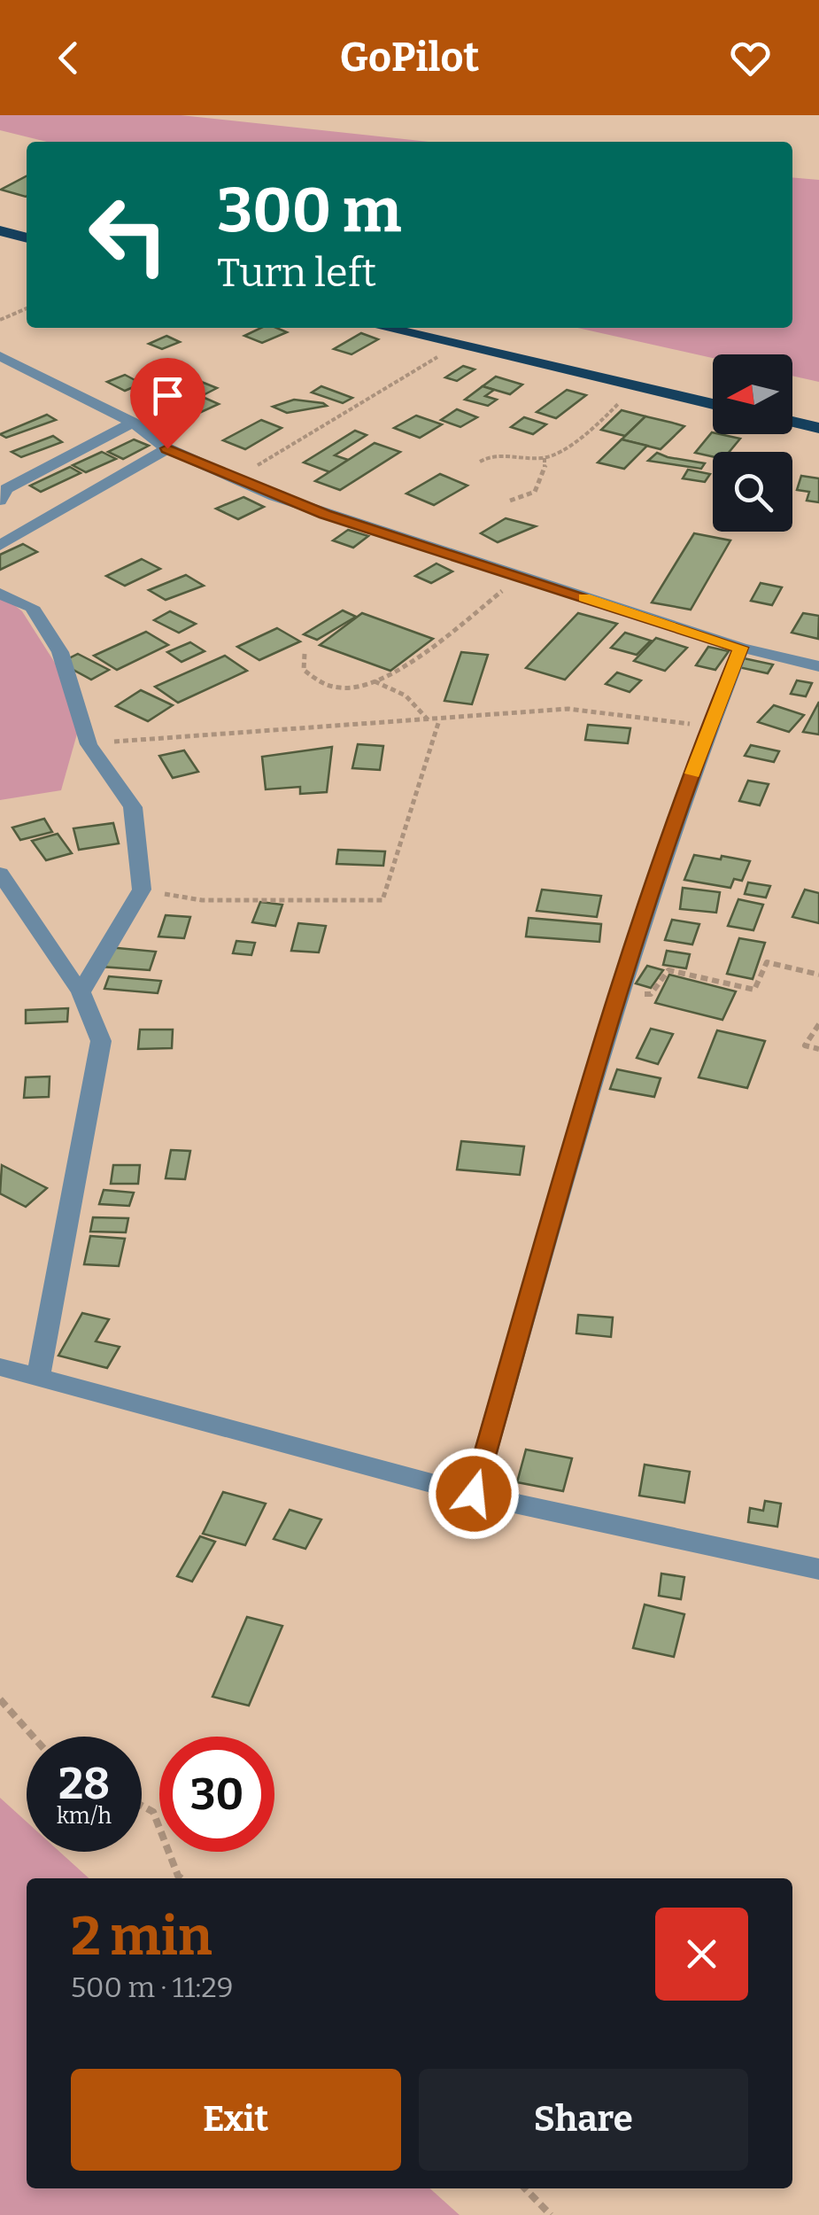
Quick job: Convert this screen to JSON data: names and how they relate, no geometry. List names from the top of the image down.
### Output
{
  "north": "left",
  "page": {
    "header": "GoPilot",
    "turn": ["300 m", "Turn left"],
    "speed": "28 km/h",
    "limit": "30",
    "heading": ["2 min", "500 m · 11:29"],
    "buttons": ["Exit", "Share"]
  }
}
